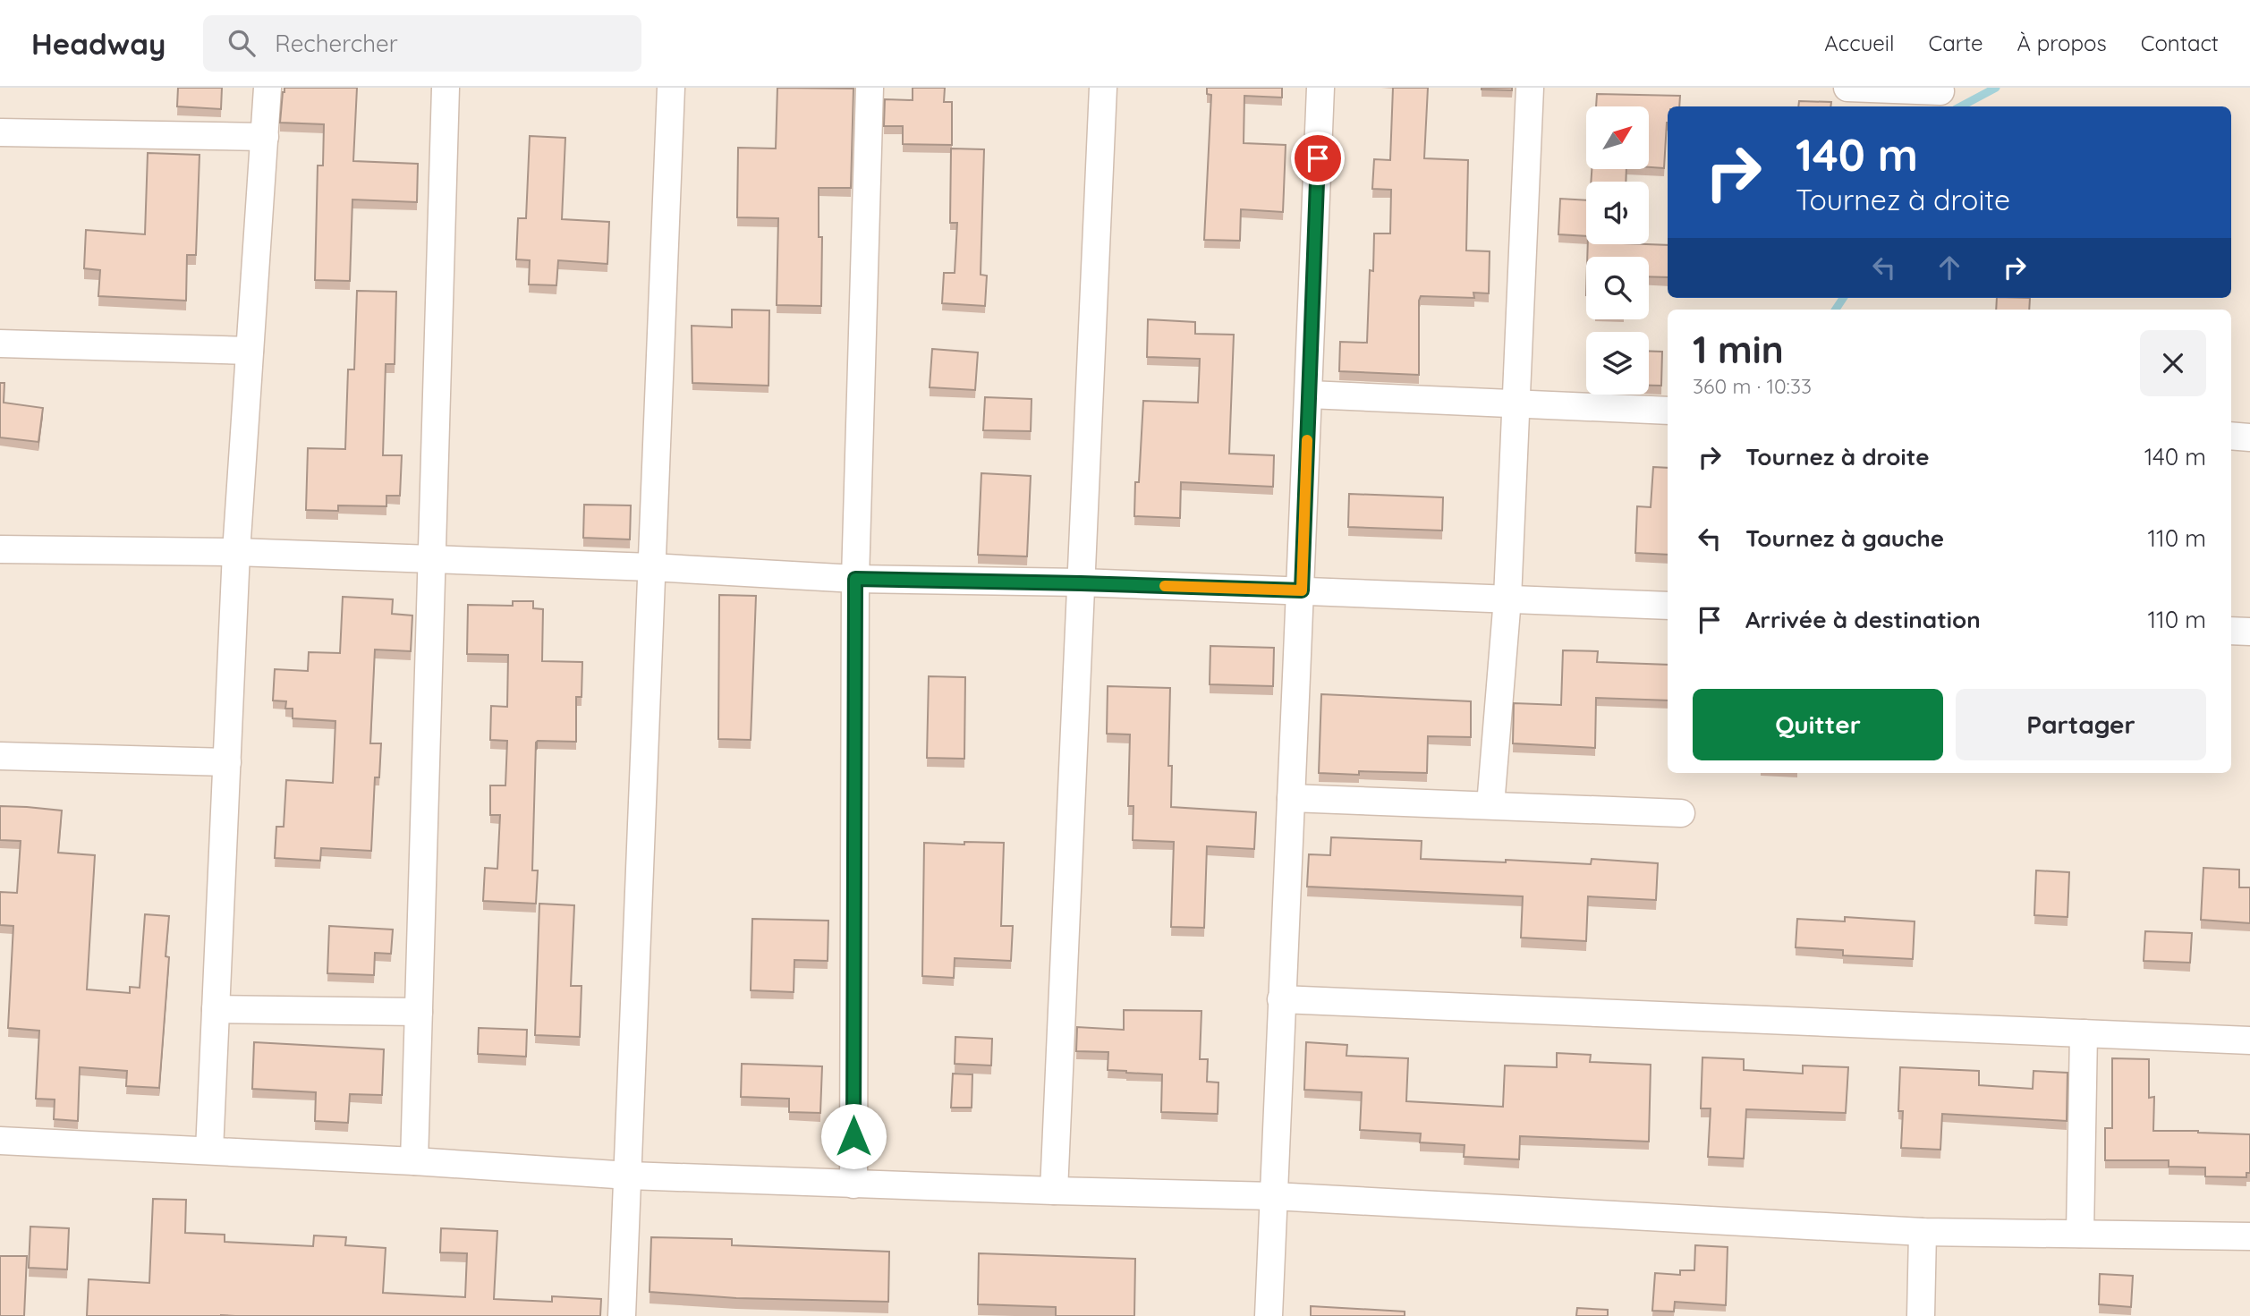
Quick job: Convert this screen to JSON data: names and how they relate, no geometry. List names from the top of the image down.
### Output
{
  "north": "top right",
  "page": {
    "header": "Headway",
    "search": "Rechercher",
    "nav": [
      "Accueil",
      "Carte",
      "À propos",
      "Contact"
    ],
    "turn": ["140 m", "Tournez à droite"],
    "heading": ["1 min", "360 m · 10:33"],
    "list": [
      {
        "name": "Tournez à droite",
        "value": "140 m"
      },
      {
        "name": "Tournez à gauche",
        "value": "110 m"
      },
      {
        "name": "Arrivée à destination",
        "value": "110 m"
      }
    ],
    "buttons": ["Quitter", "Partager"]
  }
}
